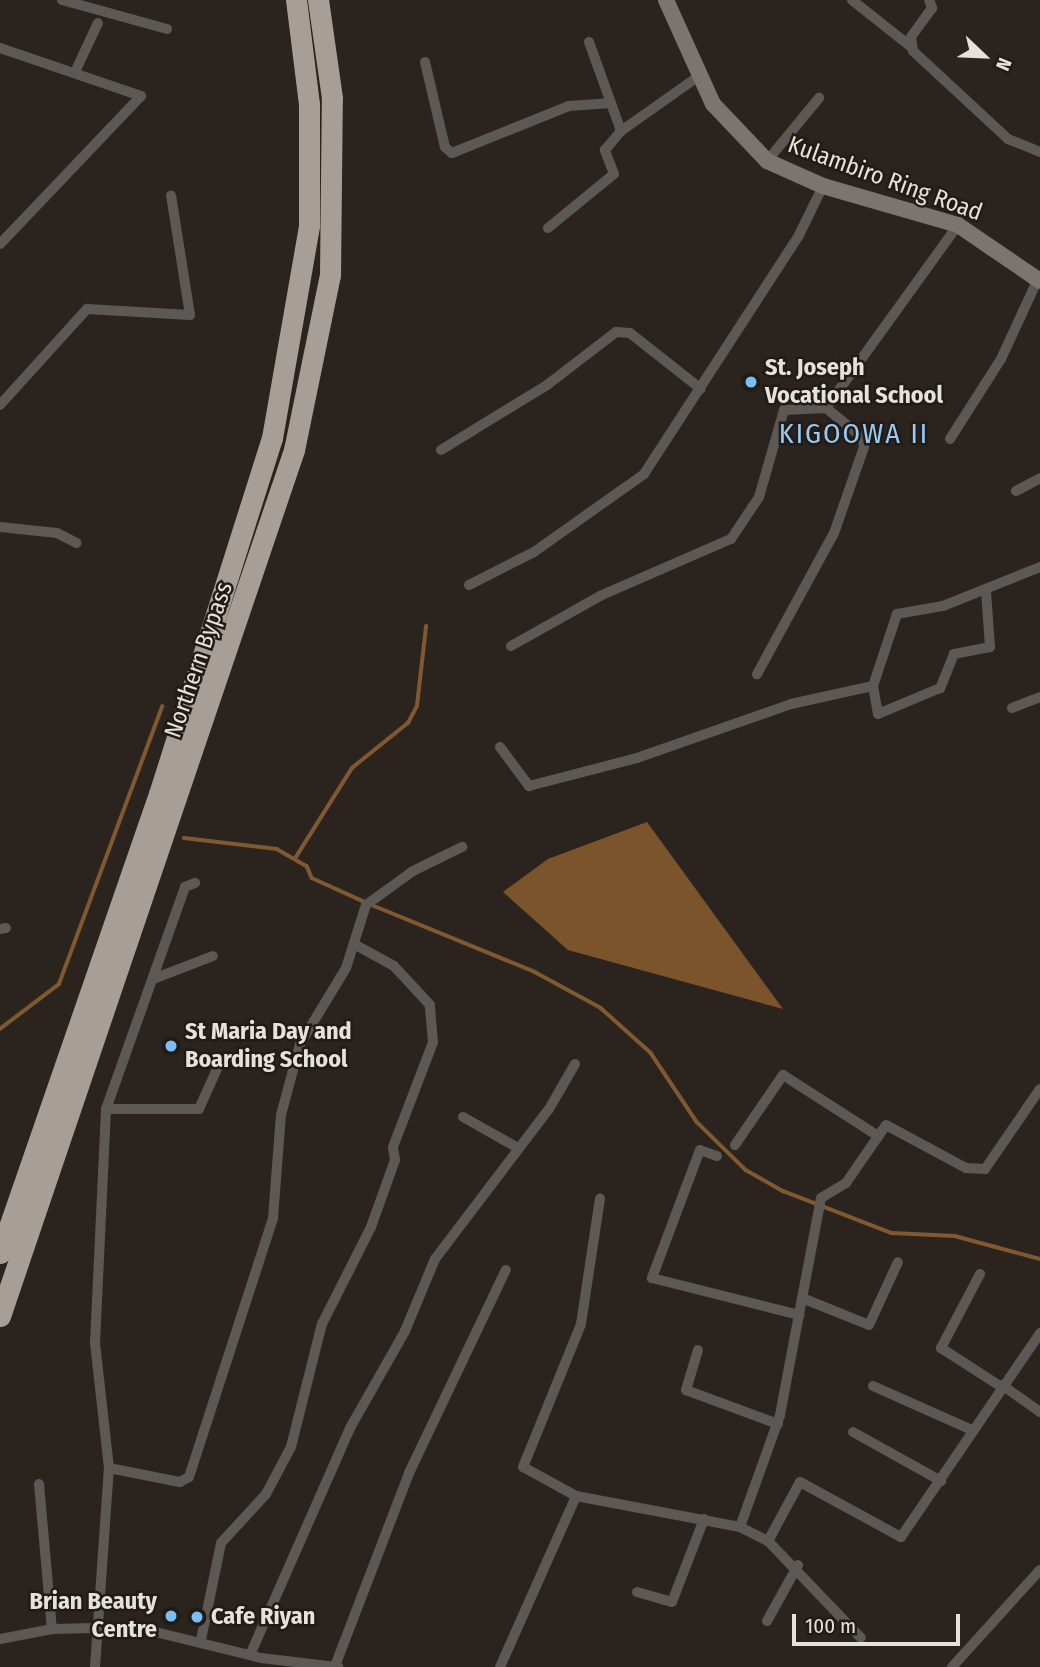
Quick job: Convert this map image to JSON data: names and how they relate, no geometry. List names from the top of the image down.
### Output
{
  "streets": {
    "highway": ["Northern Bypass"],
    "street": ["Kulambiro Ring Road"]
  },
  "districts": ["KIGOOWA II"],
  "places": [
    "St. Joseph Vocational School",
    "St Maria Day and Boarding School",
    "Brian Beauty Centre",
    "Cafe Riyan"
  ],
  "scale_bar": "100 m",
  "north": "bottom right"
}
